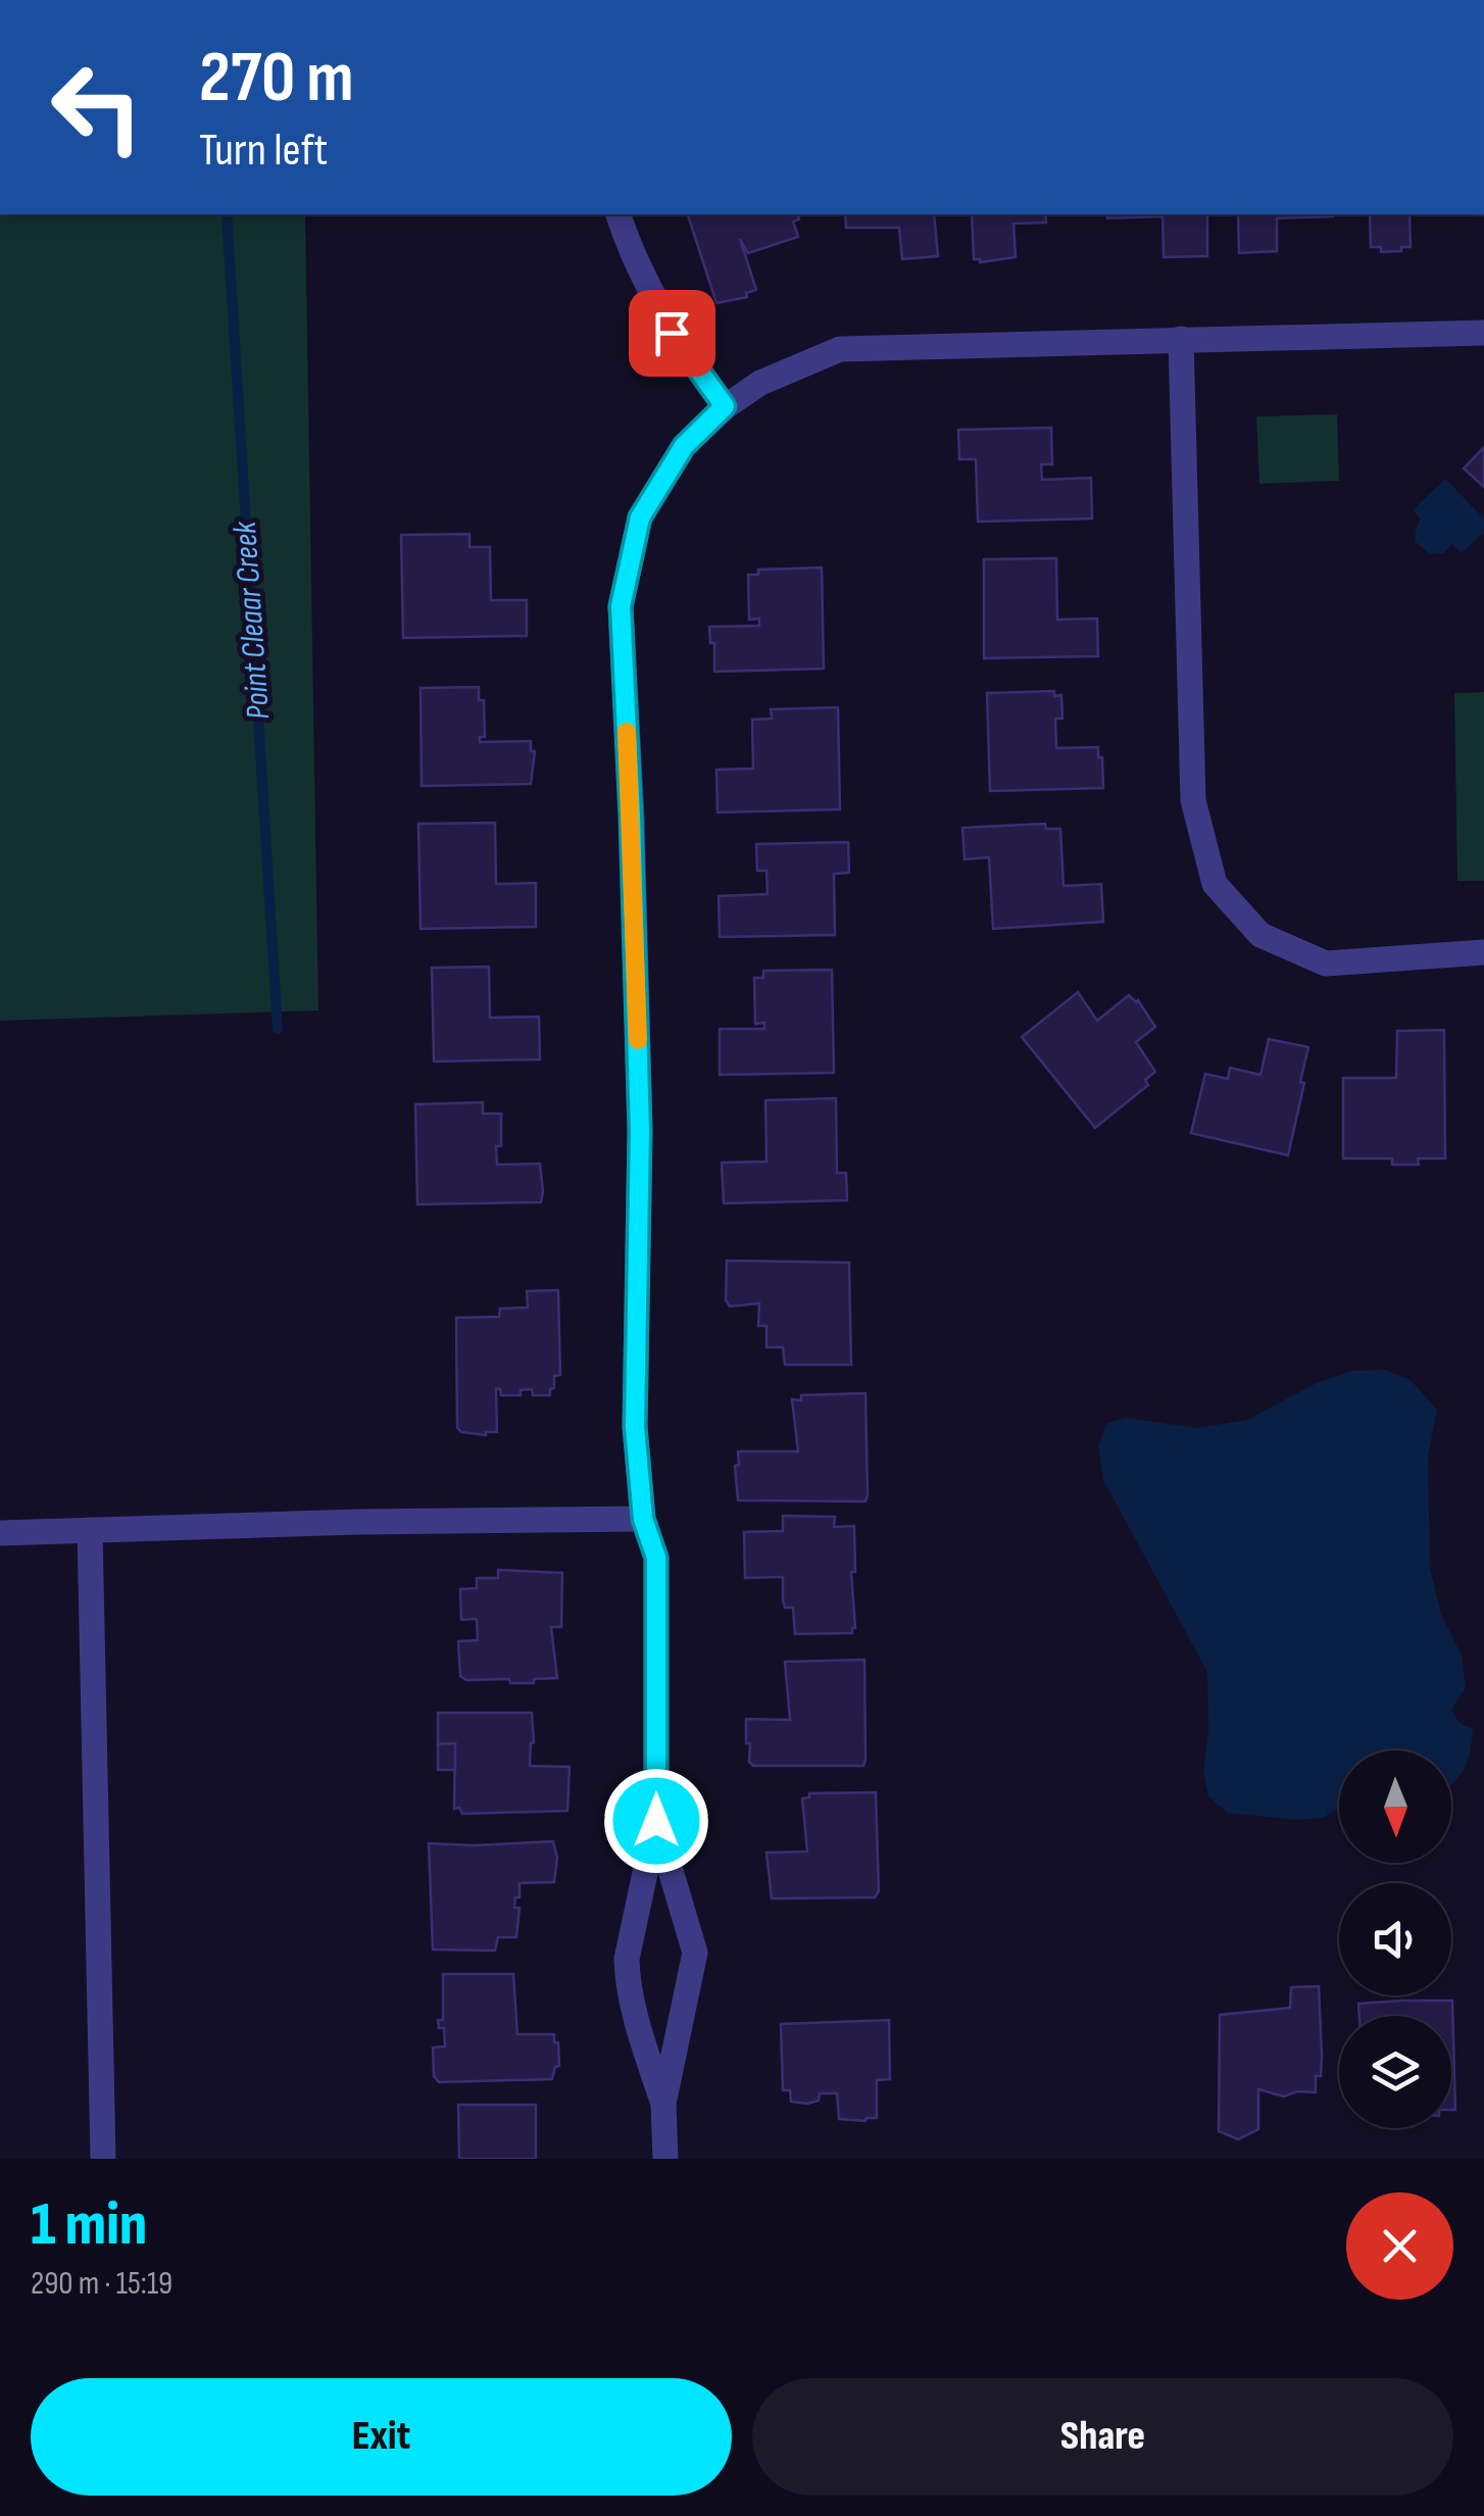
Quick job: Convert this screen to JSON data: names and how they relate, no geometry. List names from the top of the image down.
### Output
{
  "water": ["Point Cleaar Creek"],
  "north": "bottom",
  "page": {
    "turn": ["270 m", "Turn left"],
    "heading": ["1 min", "290 m · 15:19"],
    "buttons": ["Exit", "Share"]
  }
}
